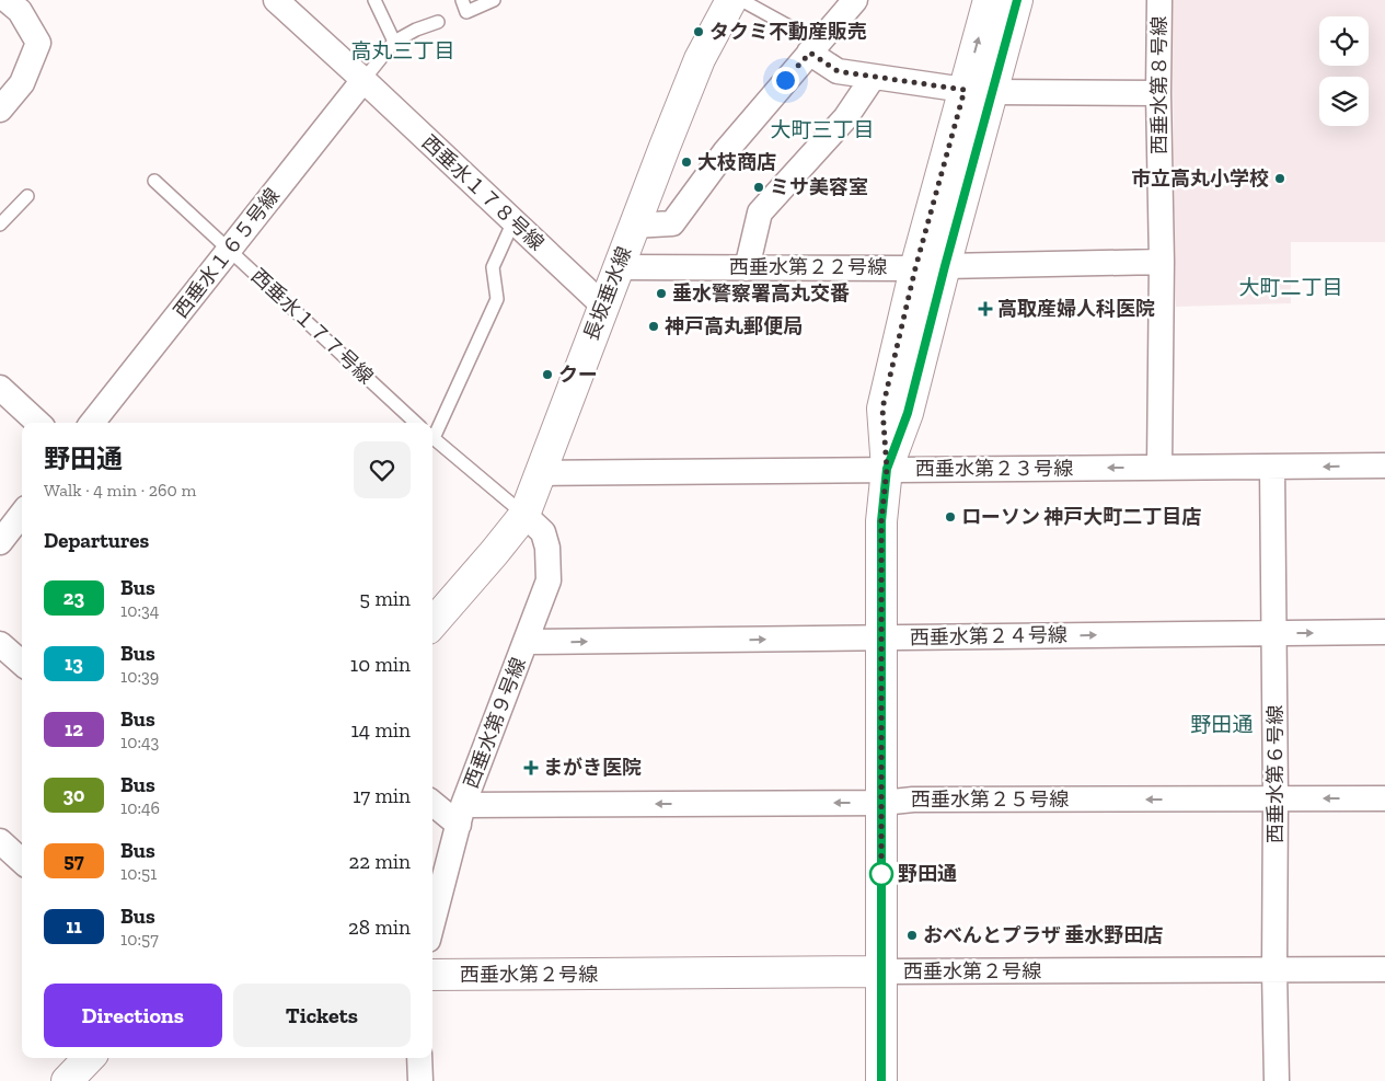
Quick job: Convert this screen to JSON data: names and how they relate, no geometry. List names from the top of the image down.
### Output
{
  "streets": {
    "main road": ["長坂垂水線", "西垂水第２号線"],
    "street": [
      "西垂水第８号線",
      "西垂水１７８号線",
      "西垂水１６５号線",
      "西垂水第２２号線",
      "西垂水第２３号線",
      "西垂水第２４号線",
      "西垂水第９号線",
      "西垂水第６号線",
      "西垂水第２５号線"
    ],
    "lane": ["西垂水１７７号線"]
  },
  "crossings": [
    ["西垂水第８号線", "西垂水第２２号線"],
    ["西垂水第８号線", "西垂水第２３号線"],
    ["西垂水１７８号線", "西垂水１６５号線"],
    ["西垂水１７８号線", "長坂垂水線"],
    ["西垂水１６５号線", "西垂水１７７号線"],
    ["西垂水第２２号線", "長坂垂水線"],
    ["長坂垂水線", "西垂水第２３号線"],
    ["長坂垂水線", "西垂水第９号線"],
    ["西垂水第２３号線", "西垂水第６号線"],
    ["西垂水第２４号線", "西垂水第９号線"],
    ["西垂水第２４号線", "西垂水第６号線"],
    ["西垂水第９号線", "西垂水第２５号線"],
    ["西垂水第６号線", "西垂水第２５号線"],
    ["西垂水第６号線", "西垂水第２号線"]
  ],
  "one_way": ["西垂水第２３号線", "西垂水第２４号線", "西垂水第２５号線"],
  "districts": [
    "高丸三丁目",
    "大町三丁目",
    "大町二丁目",
    "野田通"
  ],
  "places": {
    "other": [
      "タクミ不動産販売",
      "大枝商店",
      "市立高丸小学校",
      "ミサ美容室",
      "垂水警察署高丸交番",
      "神戸高丸郵便局",
      "クー",
      "ローソン 神戸大町二丁目店",
      "野田通",
      "おべんとプラザ 垂水野田店"
    ],
    "health": ["高取産婦人科医院", "まがき医院"]
  },
  "lines": ["bus line 23"],
  "page": {
    "heading": [
      ["野田通", "Walk · 4 min · 260 m"],
      "Departures"
    ],
    "list": [
      {
        "mark": "23",
        "name": "Bus",
        "note": "10:34",
        "value": "5 min"
      },
      {
        "mark": "13",
        "name": "Bus",
        "note": "10:39",
        "value": "10 min"
      },
      {
        "mark": "12",
        "name": "Bus",
        "note": "10:43",
        "value": "14 min"
      },
      {
        "mark": "30",
        "name": "Bus",
        "note": "10:46",
        "value": "17 min"
      },
      {
        "mark": "57",
        "name": "Bus",
        "note": "10:51",
        "value": "22 min"
      },
      {
        "mark": "11",
        "name": "Bus",
        "note": "10:57",
        "value": "28 min"
      }
    ],
    "buttons": ["Directions", "Tickets"]
  }
}
